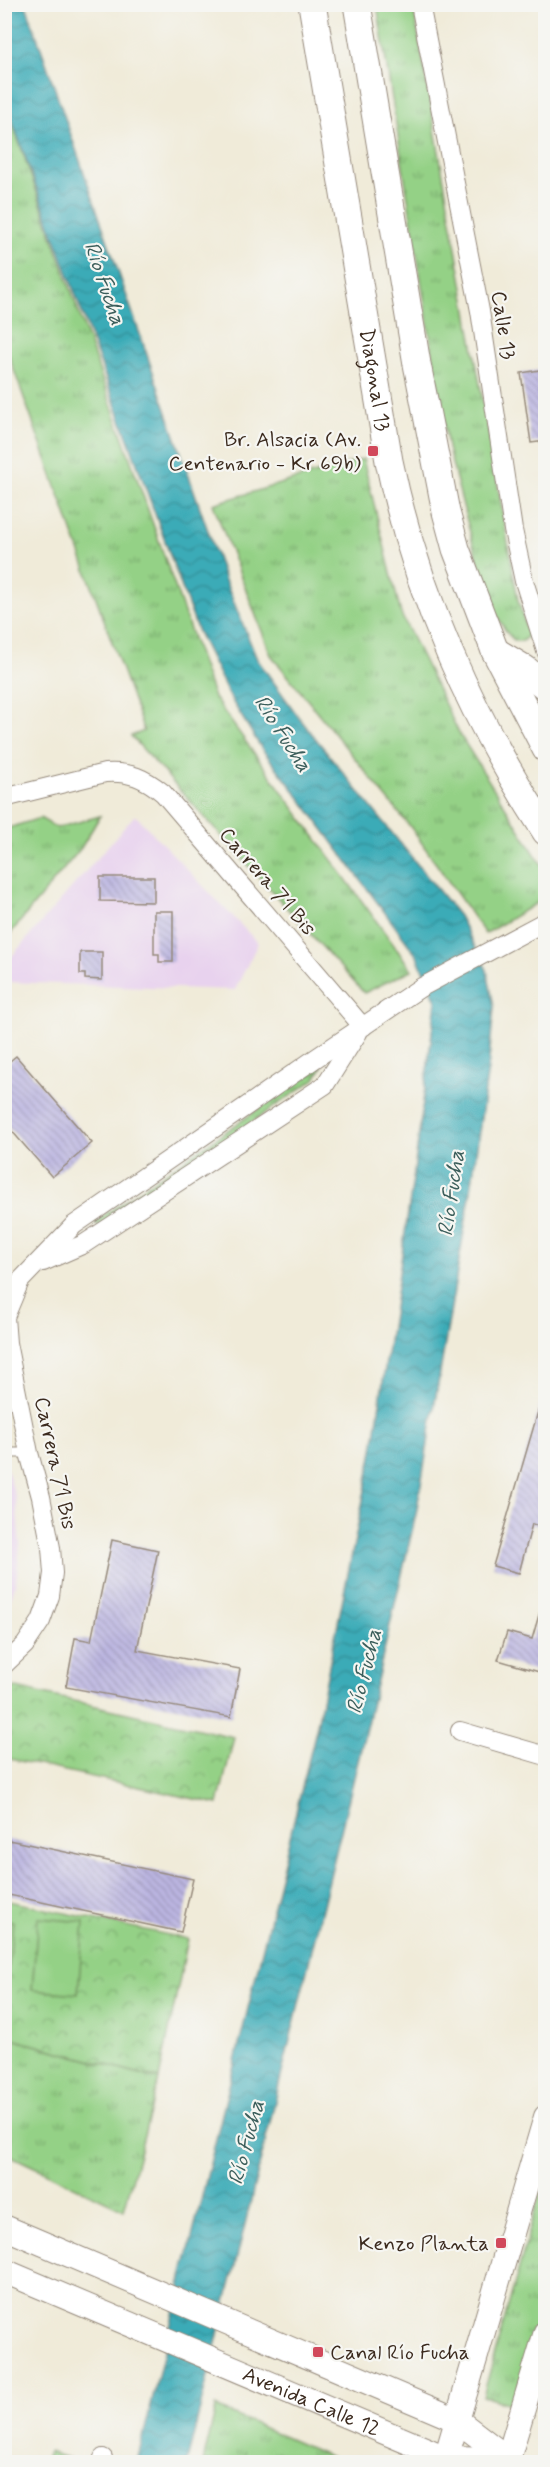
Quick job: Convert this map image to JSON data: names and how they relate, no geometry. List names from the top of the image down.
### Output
{
  "streets": {
    "main road": ["Diagonal 13", "Avenida Calle 12"],
    "street": ["Calle 13", "Carrera 71 Bis"]
  },
  "water": ["Río Fucha"],
  "places": {
    "transit": ["Br. Alsacia (Av. Centenario - Kr 69b)", "Kenzo Planta", "Canal Río Fucha"]
  }
}
